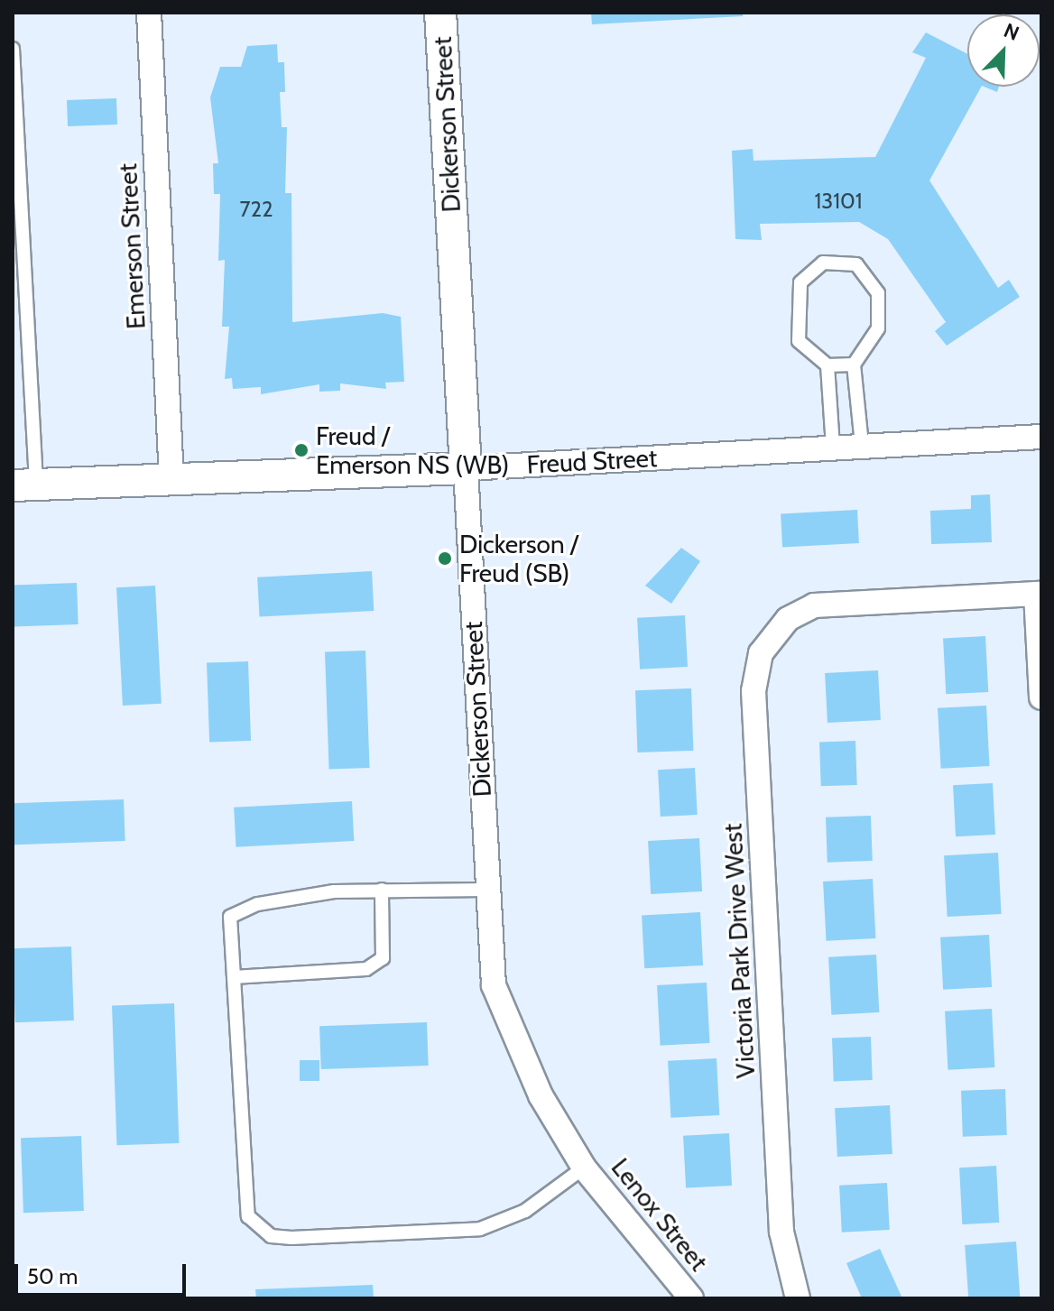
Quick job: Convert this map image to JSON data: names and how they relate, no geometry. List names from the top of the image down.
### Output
{
  "streets": {
    "street": [
      "Dickerson Street",
      "Emerson Street",
      "Freud Street",
      "Victoria Park Drive West",
      "Lenox Street"
    ]
  },
  "crossings": [
    ["Dickerson Street", "Freud Street"],
    ["Dickerson Street", "Lenox Street"],
    ["Emerson Street", "Freud Street"]
  ],
  "places": ["Freud / Emerson NS (WB)", "Dickerson / Freud (SB)"],
  "house_numbers": ["13101", "722"],
  "scale_bar": "50 m",
  "north": "top right"
}
